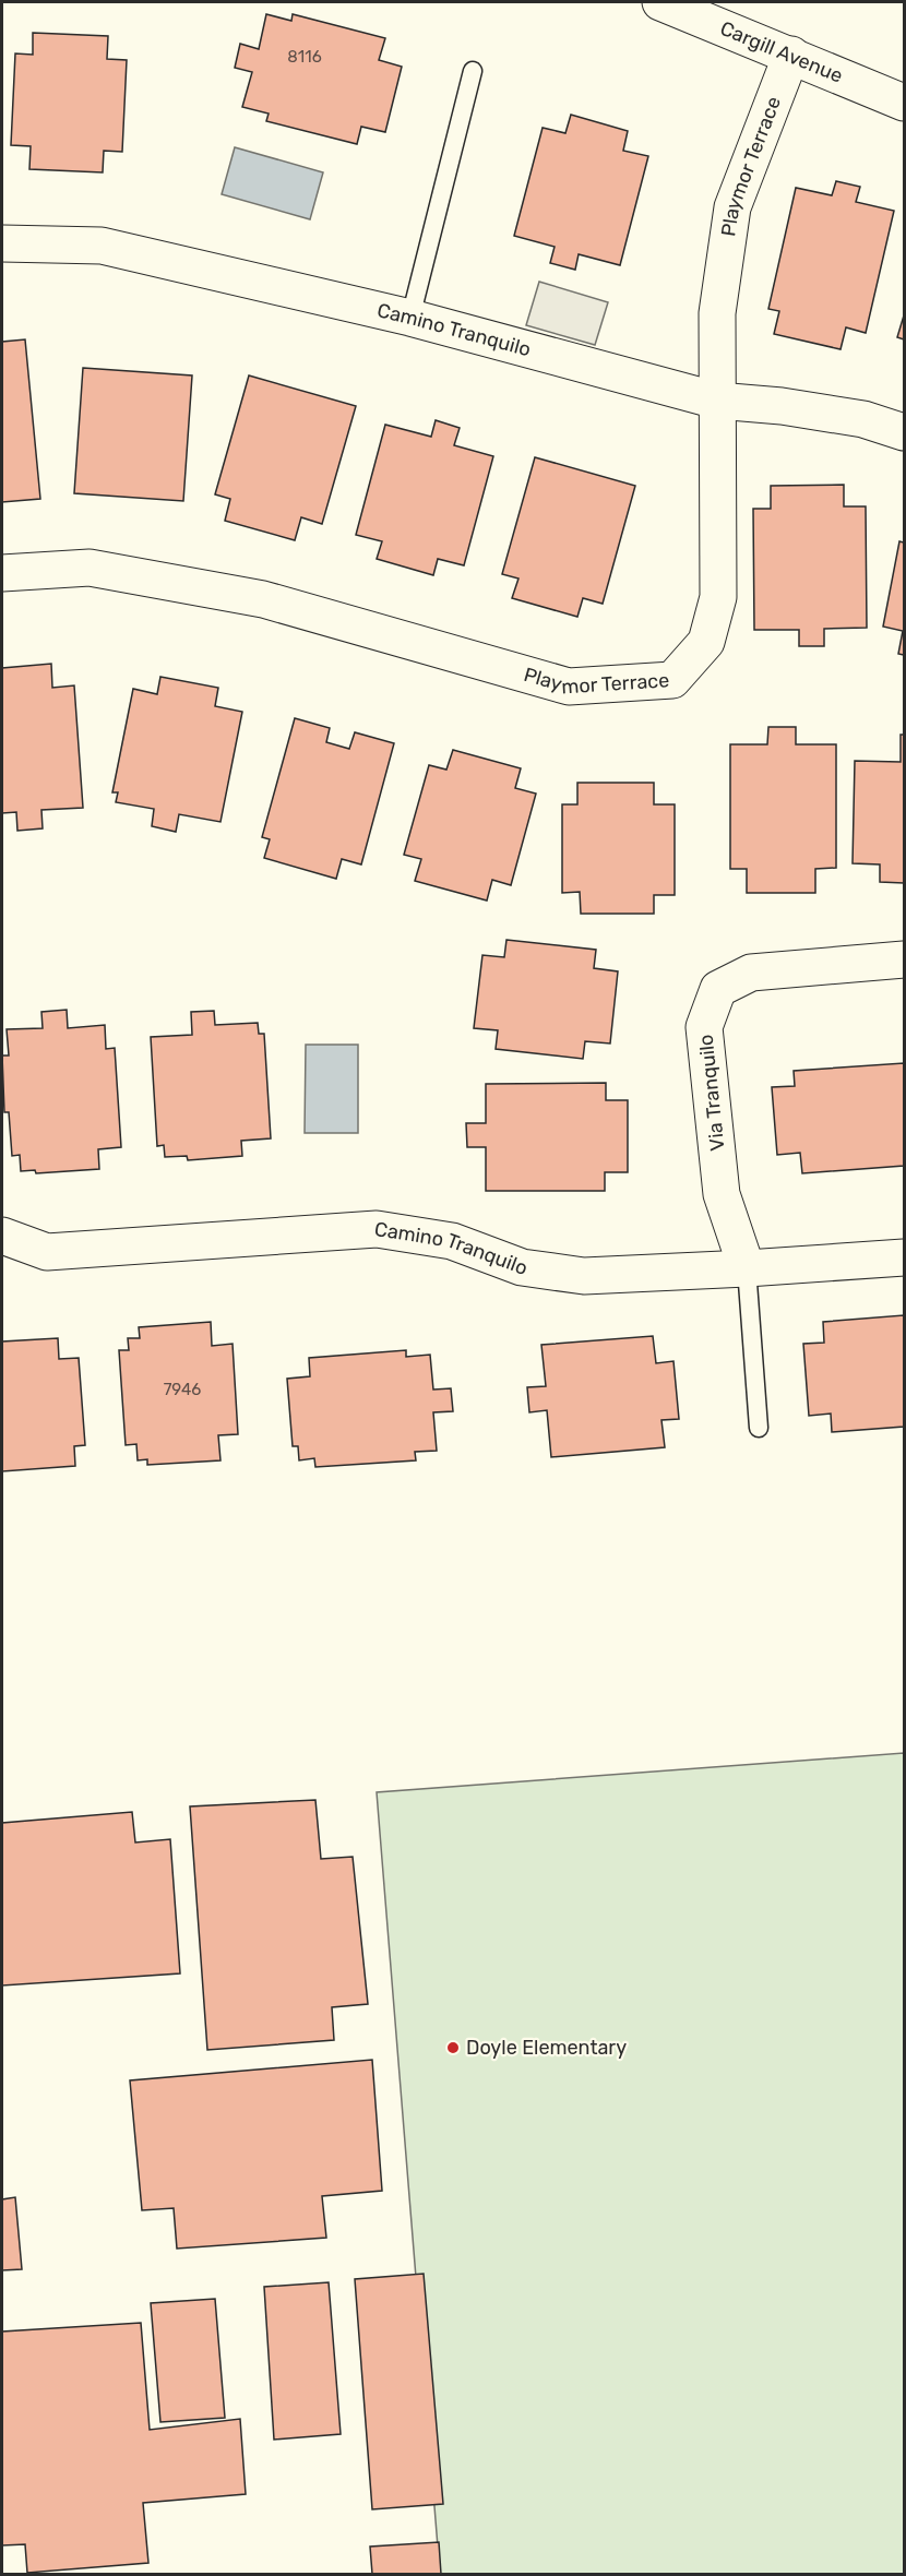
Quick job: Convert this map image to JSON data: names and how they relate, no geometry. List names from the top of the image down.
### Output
{
  "streets": {
    "street": [
      "Cargill Avenue",
      "Playmor Terrace",
      "Camino Tranquilo",
      "Via Tranquilo"
    ]
  },
  "crossings": [
    ["Cargill Avenue", "Playmor Terrace"],
    ["Playmor Terrace", "Camino Tranquilo"],
    ["Camino Tranquilo", "Via Tranquilo"]
  ],
  "places": ["Doyle Elementary"],
  "house_numbers": ["8116", "7946"]
}
